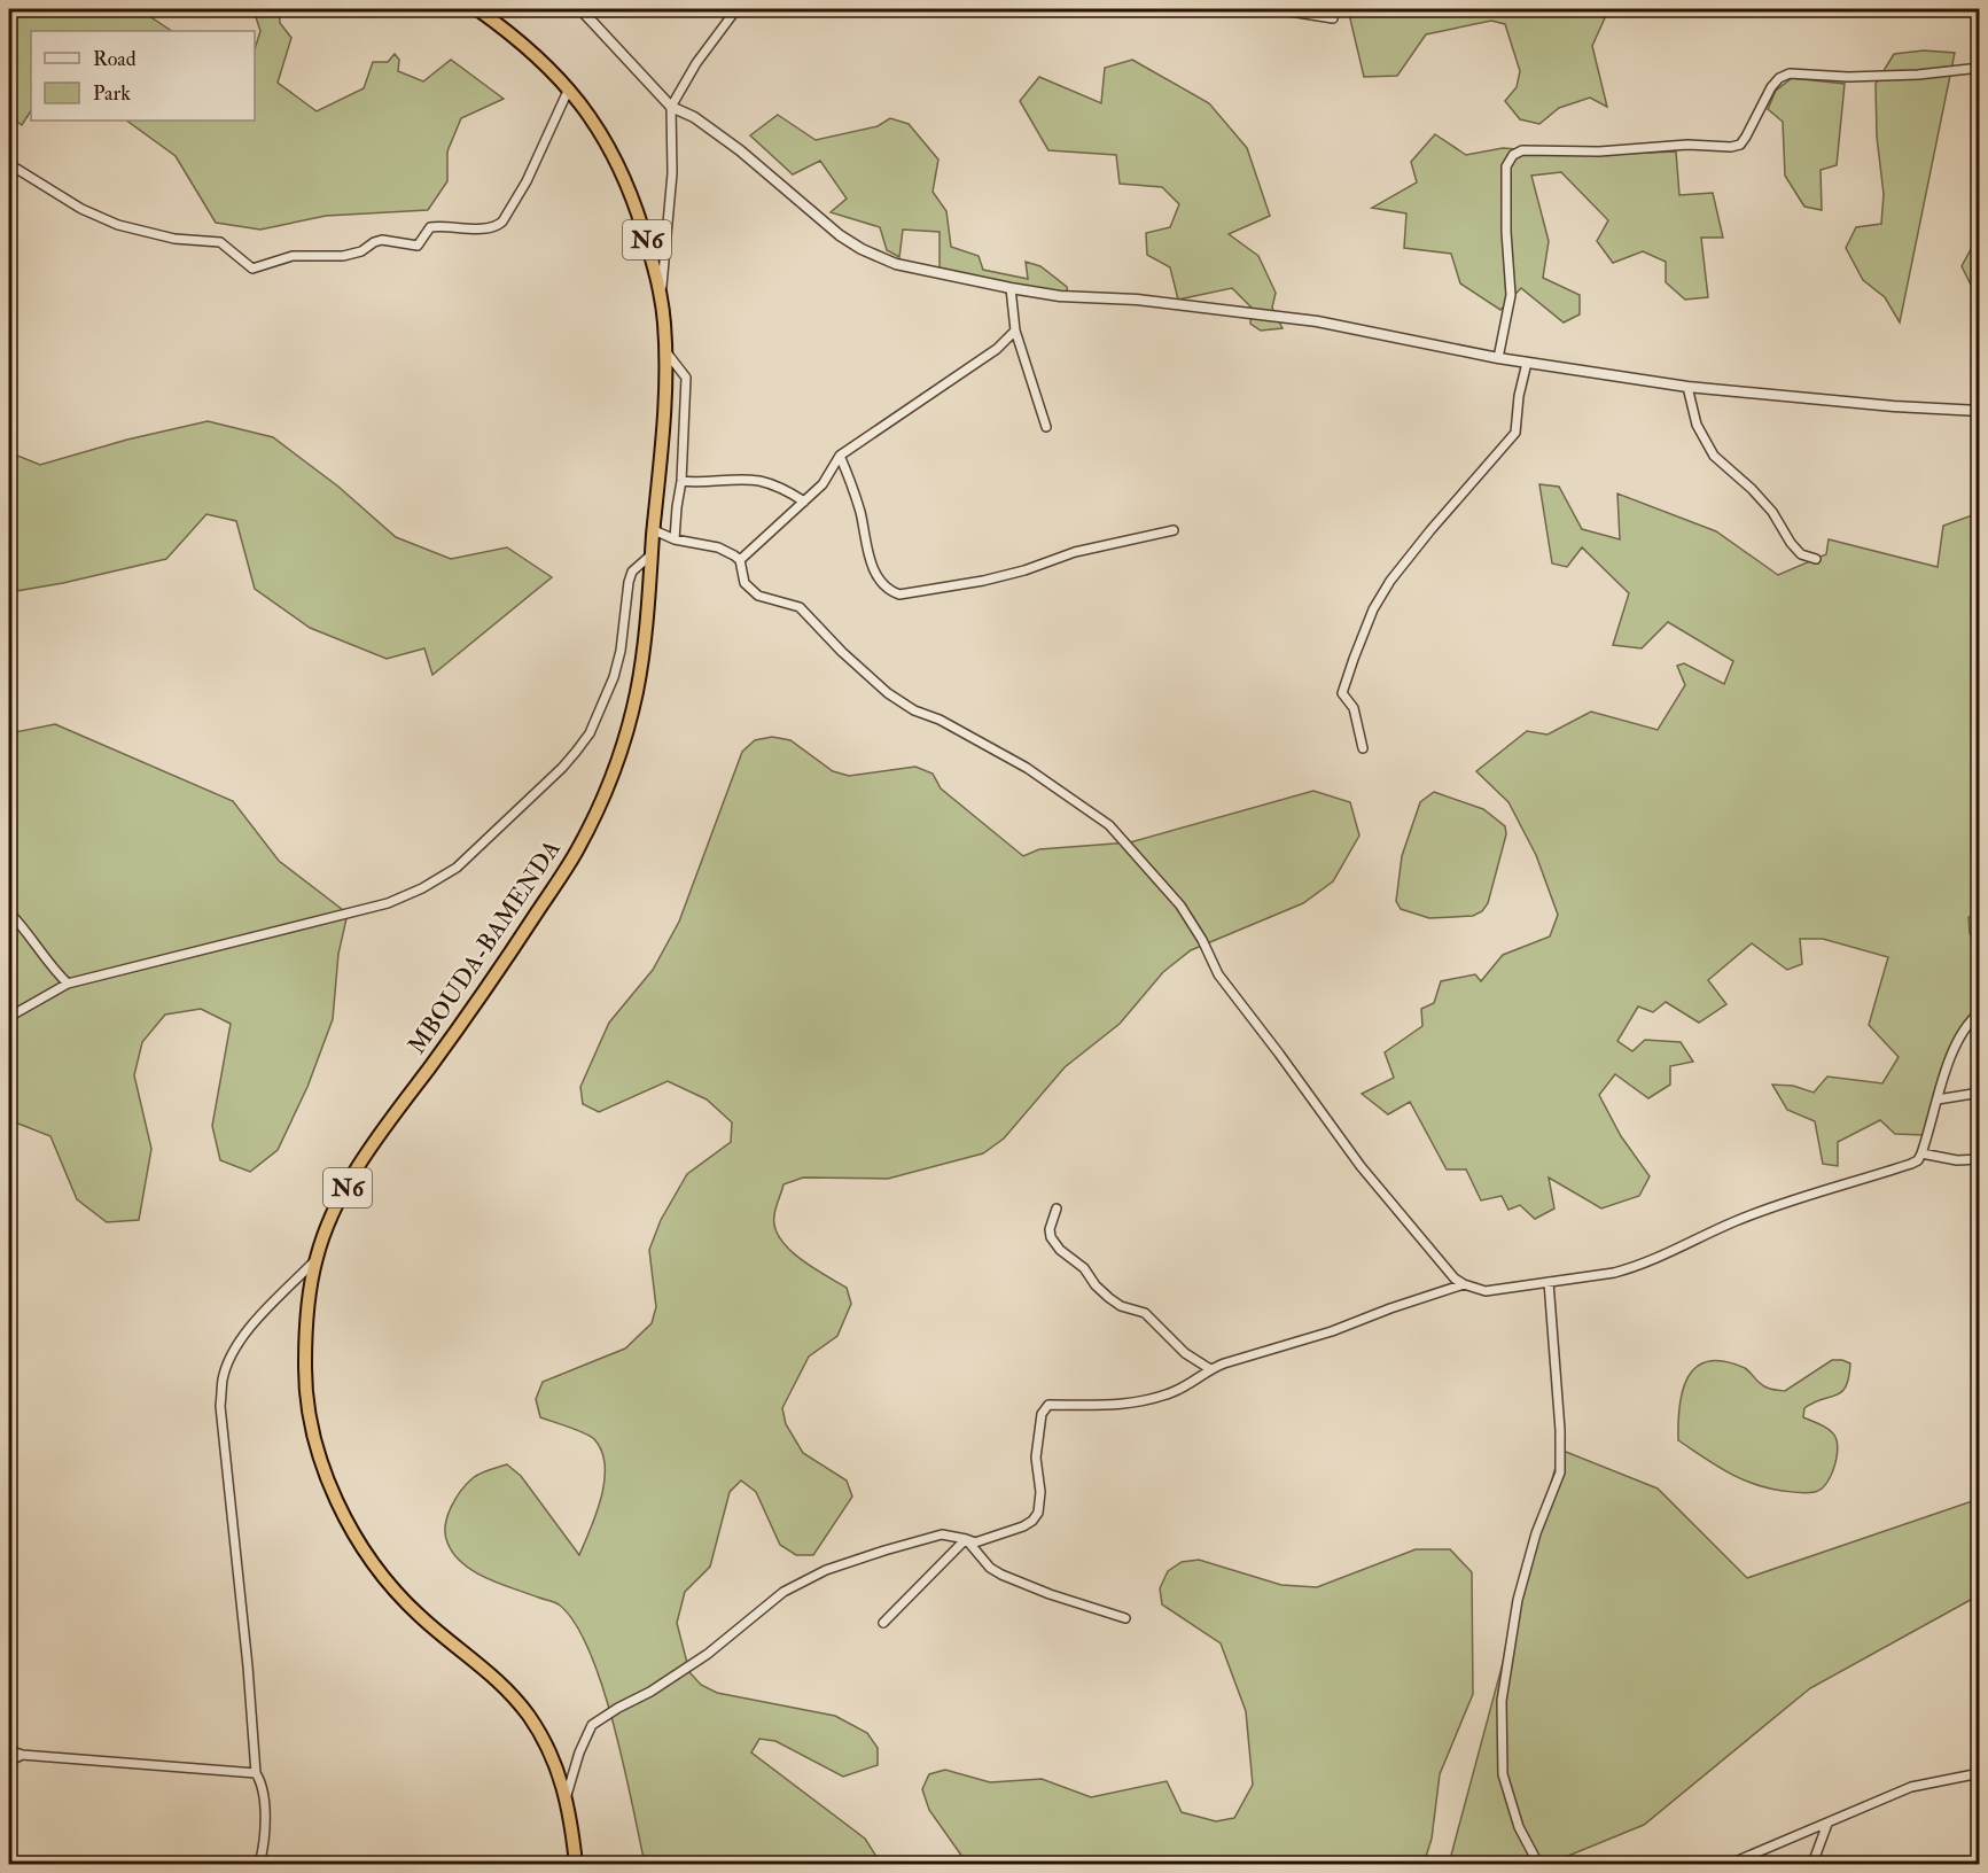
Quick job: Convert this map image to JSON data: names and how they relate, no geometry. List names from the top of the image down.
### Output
{
  "streets": {
    "highway": ["N6", "MBOUDA-BAMENDA"]
  },
  "legend": ["Road", "Park"]
}
